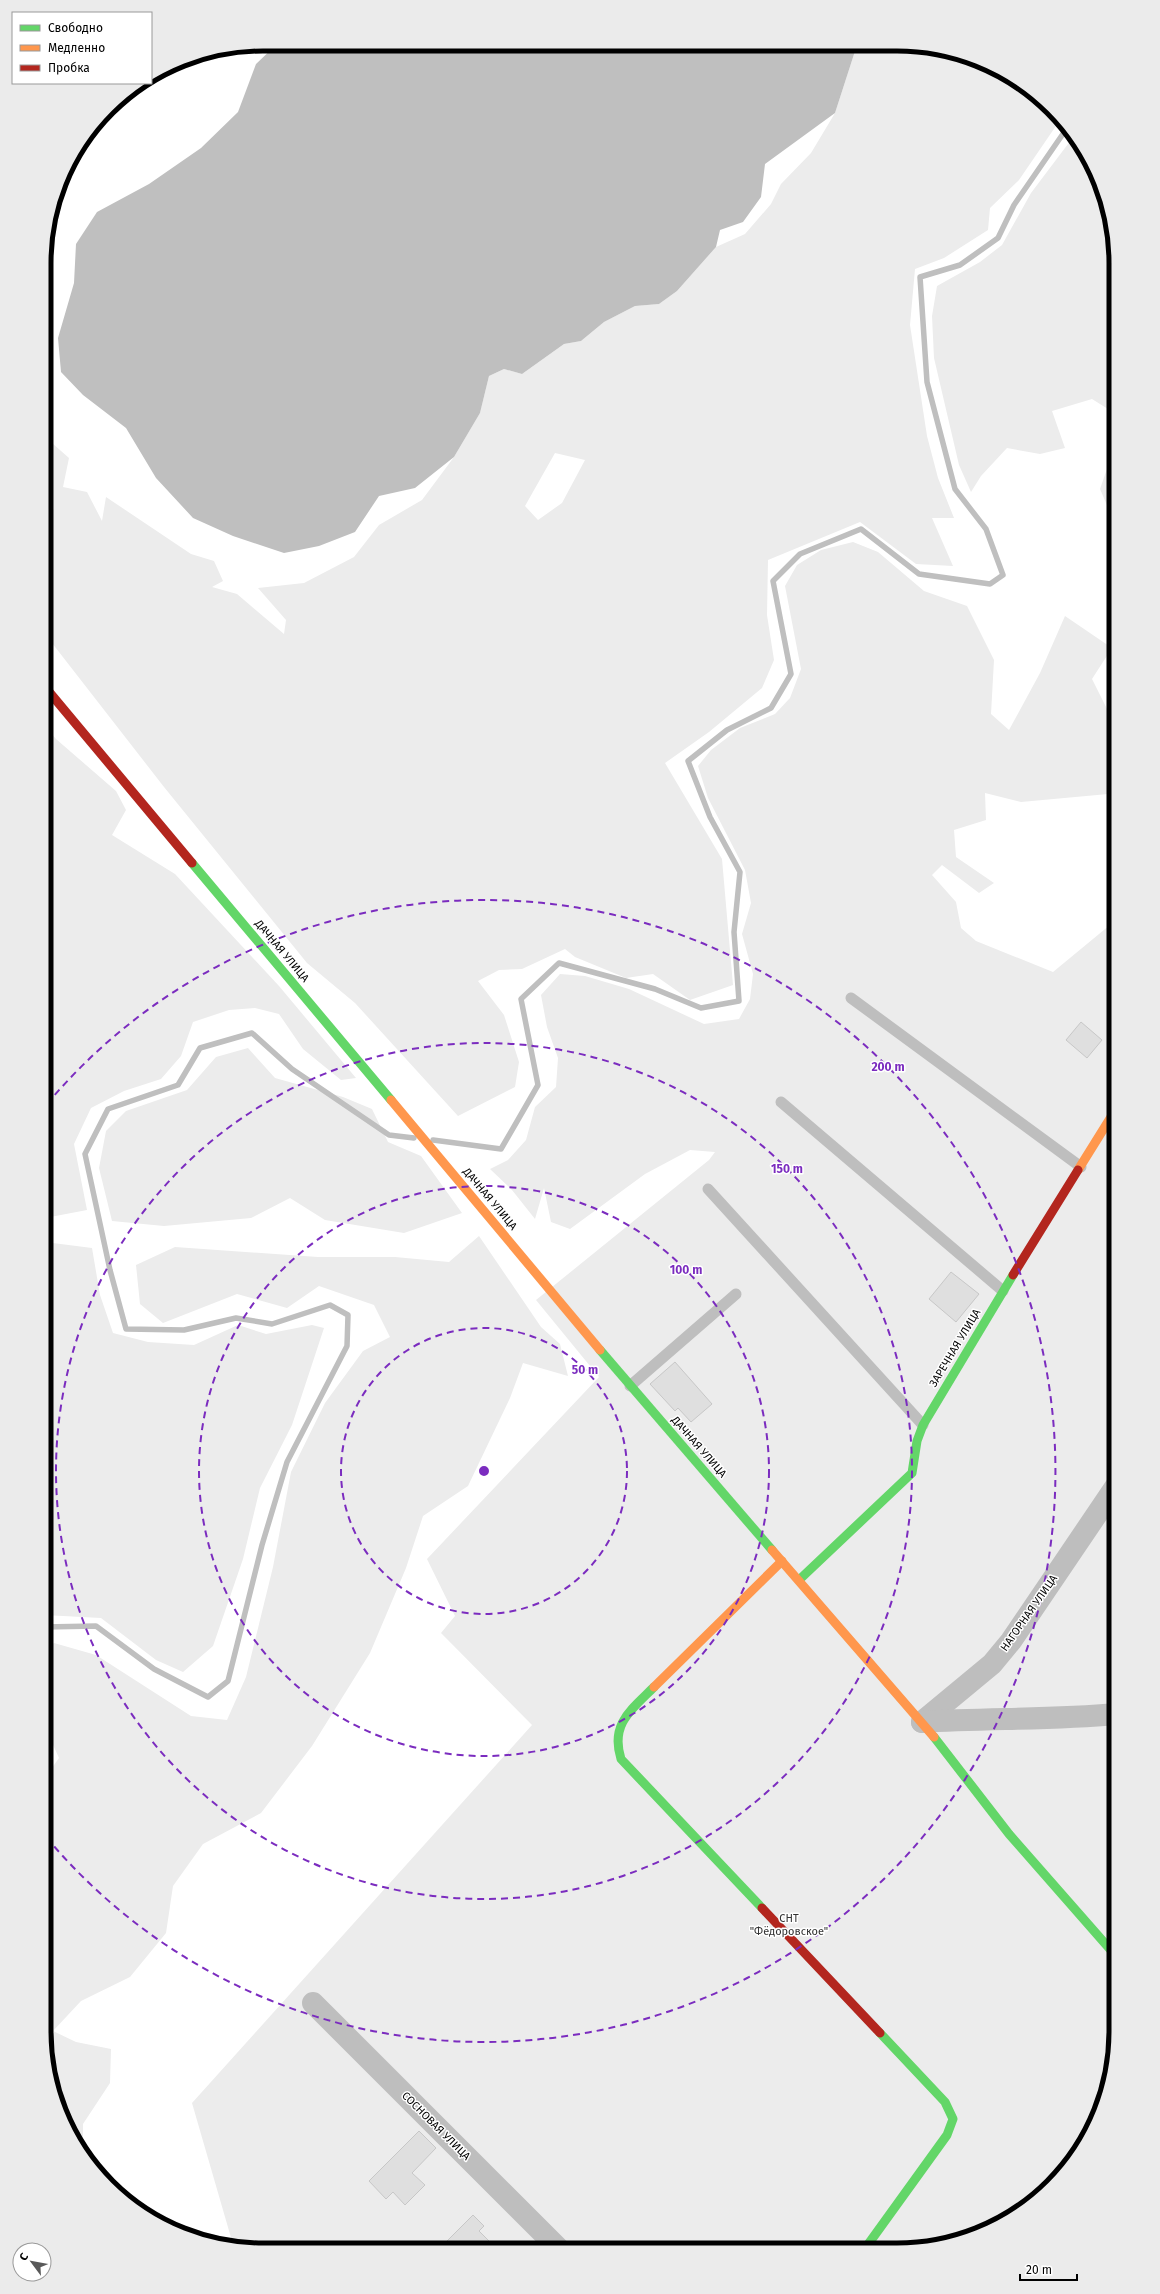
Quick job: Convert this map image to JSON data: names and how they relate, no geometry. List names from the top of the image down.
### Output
{
  "streets": {
    "street": [
      "ДАЧНАЯ УЛИЦА",
      "ЗАРЕЧНАЯ УЛИЦА",
      "НАГОРНАЯ УЛИЦА",
      "СОСНОВАЯ УЛИЦА"
    ]
  },
  "crossings": [
    ["ДАЧНАЯ УЛИЦА", "ЗАРЕЧНАЯ УЛИЦА"],
    ["ДАЧНАЯ УЛИЦА", "НАГОРНАЯ УЛИЦА"]
  ],
  "parks": ["СНТ \"Фёдоровское\""],
  "legend": ["Свободно", "Медленно", "Пробка"],
  "scale_bar": "20 m",
  "north": "top left",
  "rings": [
    "200 m",
    "150 m",
    "100 m",
    "50 m"
  ]
}
